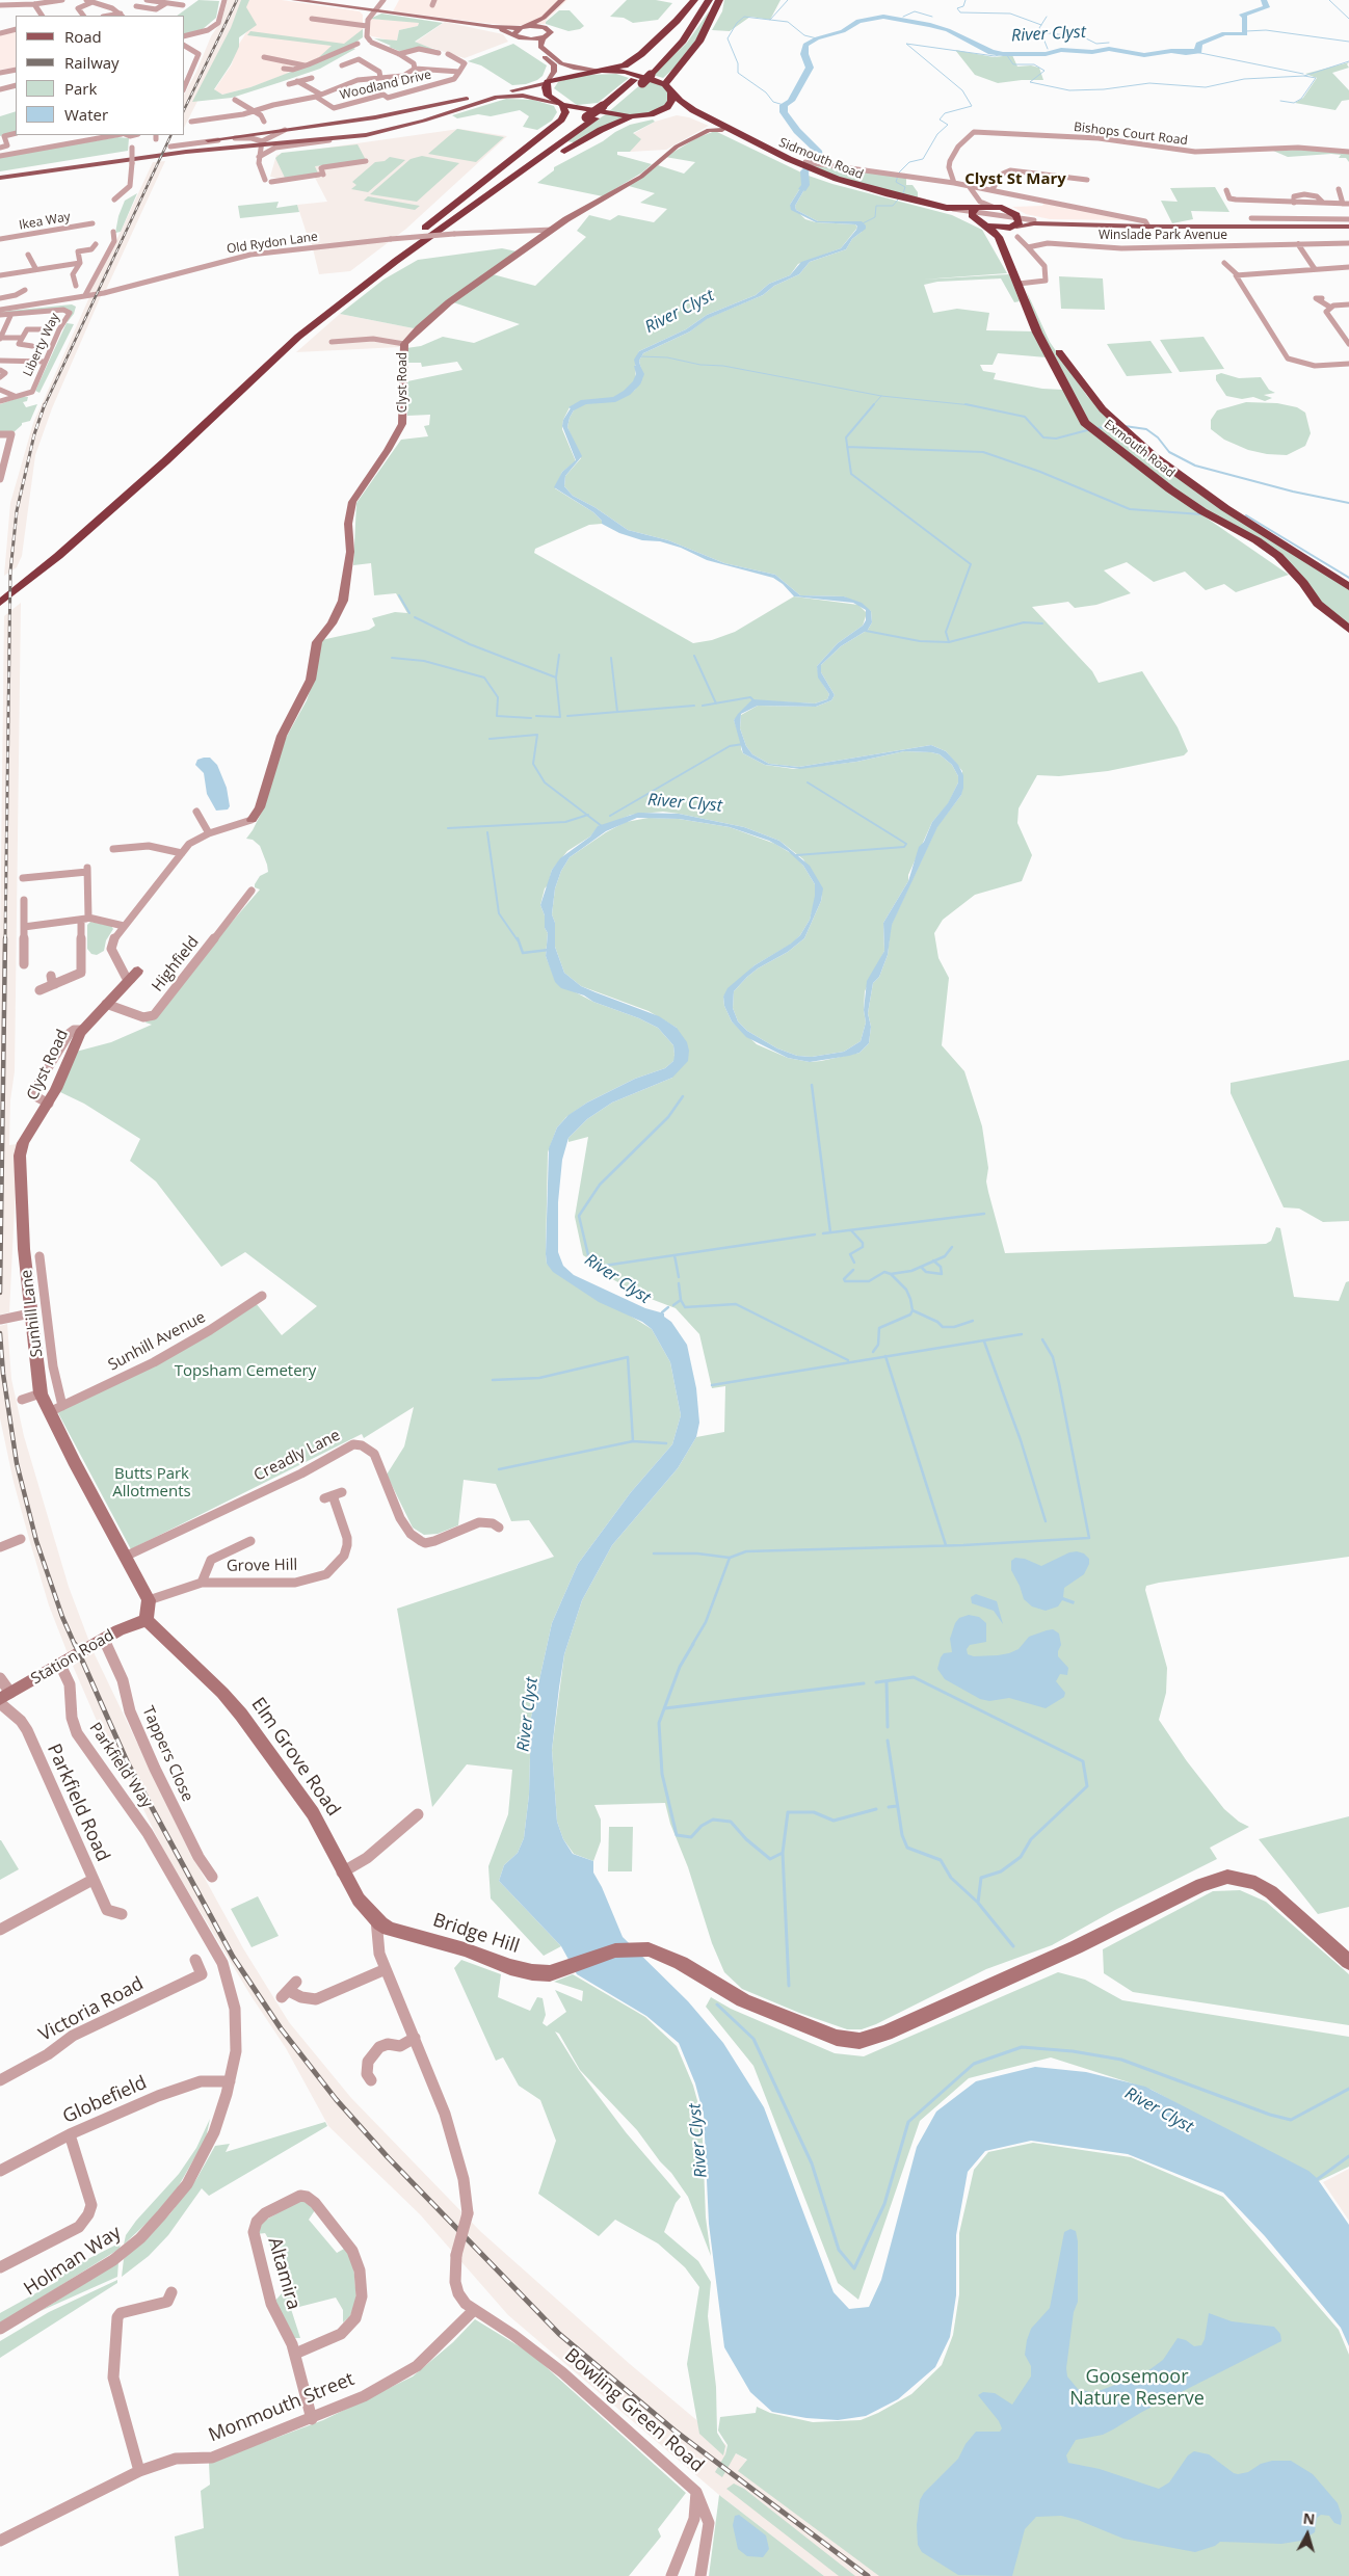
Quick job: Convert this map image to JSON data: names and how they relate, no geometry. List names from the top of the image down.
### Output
{
  "streets": {
    "highway": ["Sidmouth Road", "Exmouth Road"],
    "street": [
      "Woodland Drive",
      "Bishops Court Road",
      "Ikea Way",
      "Winslade Park Avenue",
      "Old Rydon Lane",
      "Liberty Way",
      "Clyst Road",
      "Highfield",
      "Sunhill Lane",
      "Sunhill Avenue",
      "Creadly Lane",
      "Grove Hill",
      "Station Road",
      "Tappers Close",
      "Elm Grove Road",
      "Parkfield Way",
      "Parkfield Road",
      "Bridge Hill",
      "Victoria Road",
      "Globefield",
      "Holman Way",
      "Altamira",
      "Monmouth Street",
      "Bowling Green Road"
    ]
  },
  "crossings": [
    ["Sidmouth Road", "Clyst Road"],
    ["Sidmouth Road", "Exmouth Road"],
    ["Old Rydon Lane", "Clyst Road"],
    ["Clyst Road", "Highfield"],
    ["Sunhill Lane", "Sunhill Avenue"],
    ["Station Road", "Tappers Close"],
    ["Station Road", "Elm Grove Road"],
    ["Station Road", "Parkfield Way"],
    ["Station Road", "Parkfield Road"],
    ["Elm Grove Road", "Bridge Hill"],
    ["Parkfield Way", "Holman Way"],
    ["Globefield", "Holman Way"],
    ["Altamira", "Monmouth Street"],
    ["Monmouth Street", "Bowling Green Road"]
  ],
  "districts": ["Clyst St Mary"],
  "water": ["River Clyst"],
  "parks": ["Topsham Cemetery", "Butts Park Allotments", "Goosemoor Nature Reserve"],
  "legend": [
    "Road",
    "Railway",
    "Park",
    "Water"
  ],
  "north": "top"
}
